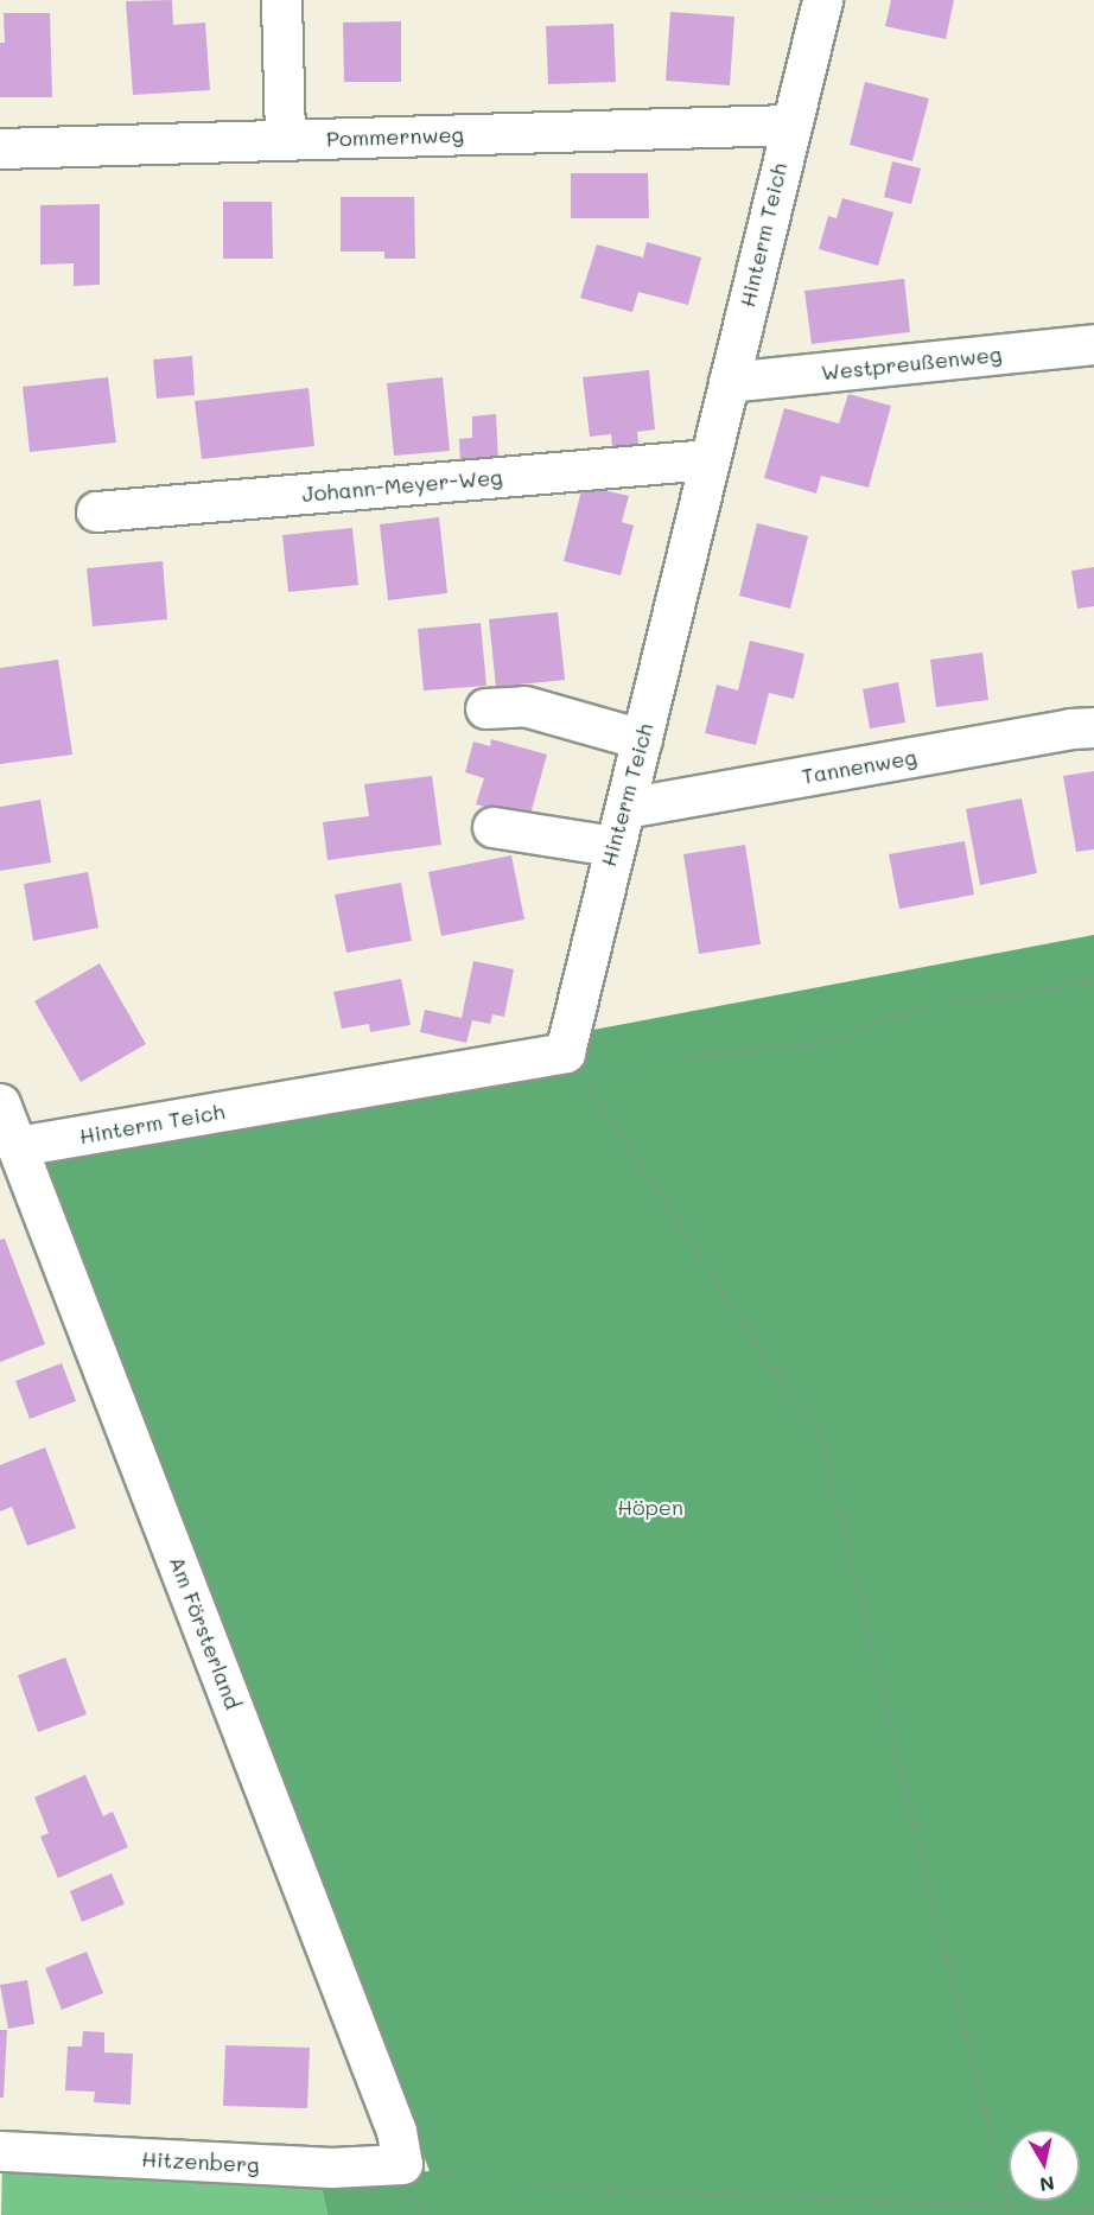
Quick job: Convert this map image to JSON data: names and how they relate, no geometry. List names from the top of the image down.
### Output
{
  "streets": {
    "street": [
      "Pommernweg",
      "Hinterm Teich",
      "Westpreußenweg",
      "Johann-Meyer-Weg",
      "Tannenweg",
      "Am Försterland",
      "Hitzenberg"
    ]
  },
  "crossings": [
    ["Pommernweg", "Hinterm Teich"],
    ["Hinterm Teich", "Westpreußenweg"],
    ["Hinterm Teich", "Johann-Meyer-Weg"],
    ["Hinterm Teich", "Tannenweg"],
    ["Hinterm Teich", "Am Försterland"],
    ["Am Försterland", "Hitzenberg"]
  ],
  "parks": ["Höpen"],
  "north": "bottom"
}
